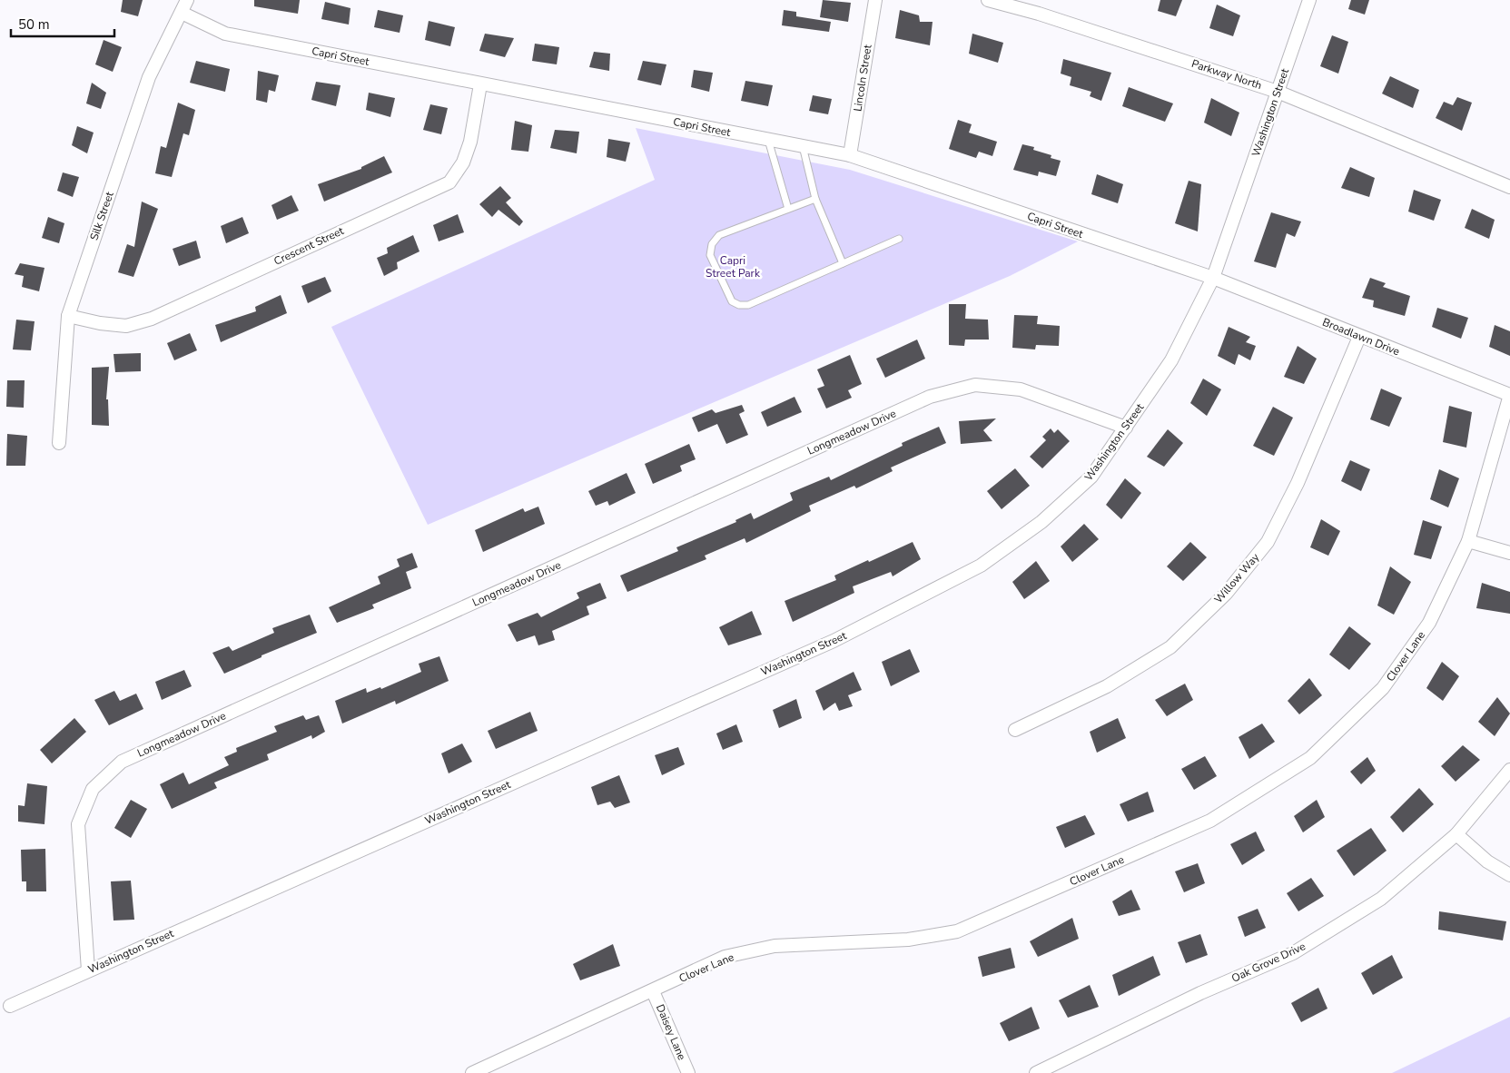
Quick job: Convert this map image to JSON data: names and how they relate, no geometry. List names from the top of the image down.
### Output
{
  "streets": {
    "street": [
      "Capri Street",
      "Parkway North",
      "Lincoln Street",
      "Washington Street",
      "Silk Street",
      "Crescent Street",
      "Broadlawn Drive",
      "Longmeadow Drive",
      "Willow Way",
      "Clover Lane",
      "Oak Grove Drive",
      "Daisey Lane"
    ]
  },
  "crossings": [
    ["Capri Street", "Lincoln Street"],
    ["Capri Street", "Washington Street"],
    ["Capri Street", "Silk Street"],
    ["Capri Street", "Crescent Street"],
    ["Capri Street", "Broadlawn Drive"],
    ["Parkway North", "Washington Street"],
    ["Washington Street", "Broadlawn Drive"],
    ["Washington Street", "Longmeadow Drive"],
    ["Silk Street", "Crescent Street"],
    ["Broadlawn Drive", "Willow Way"],
    ["Broadlawn Drive", "Clover Lane"],
    ["Clover Lane", "Daisey Lane"]
  ],
  "parks": ["Capri Street Park"],
  "scale_bar": "50 m"
}
